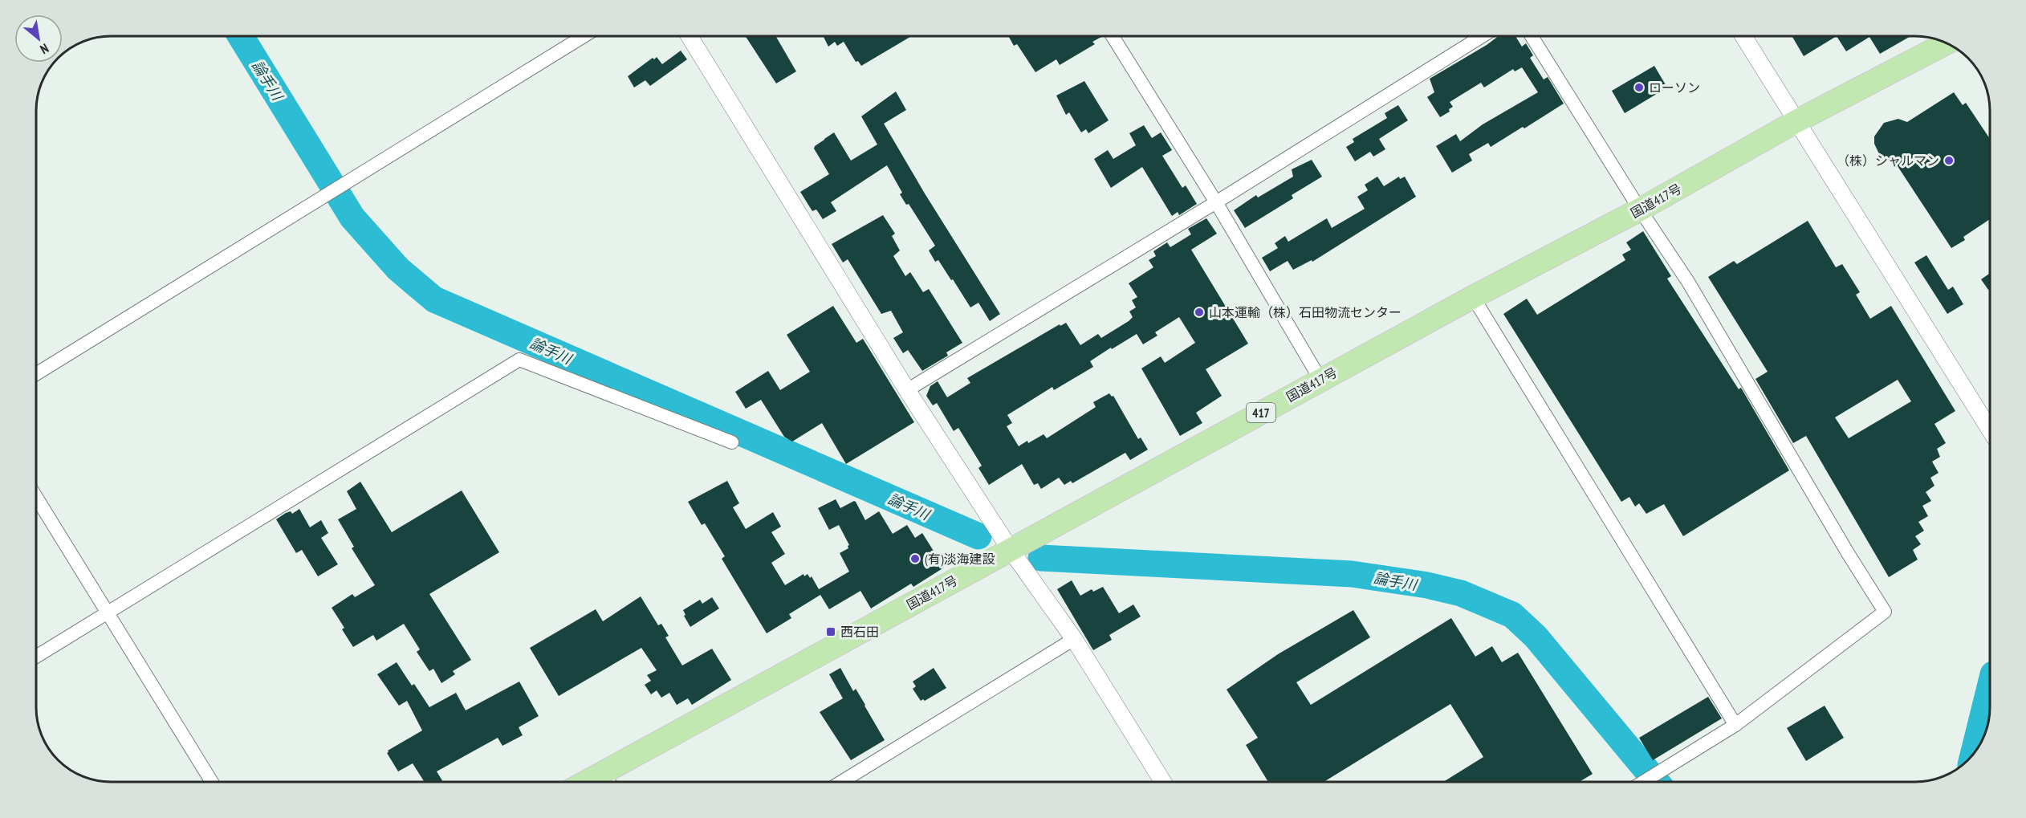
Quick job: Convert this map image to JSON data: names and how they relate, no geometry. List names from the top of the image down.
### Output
{
  "streets": {
    "highway": ["国道417号", "417"]
  },
  "water": ["論手川"],
  "places": {
    "other": [
      "ローソン",
      "（株）シャルマン",
      "山本運輸（株）石田物流センター",
      "(有)淡海建設"
    ],
    "transit": ["西石田"]
  },
  "north": "bottom right"
}
